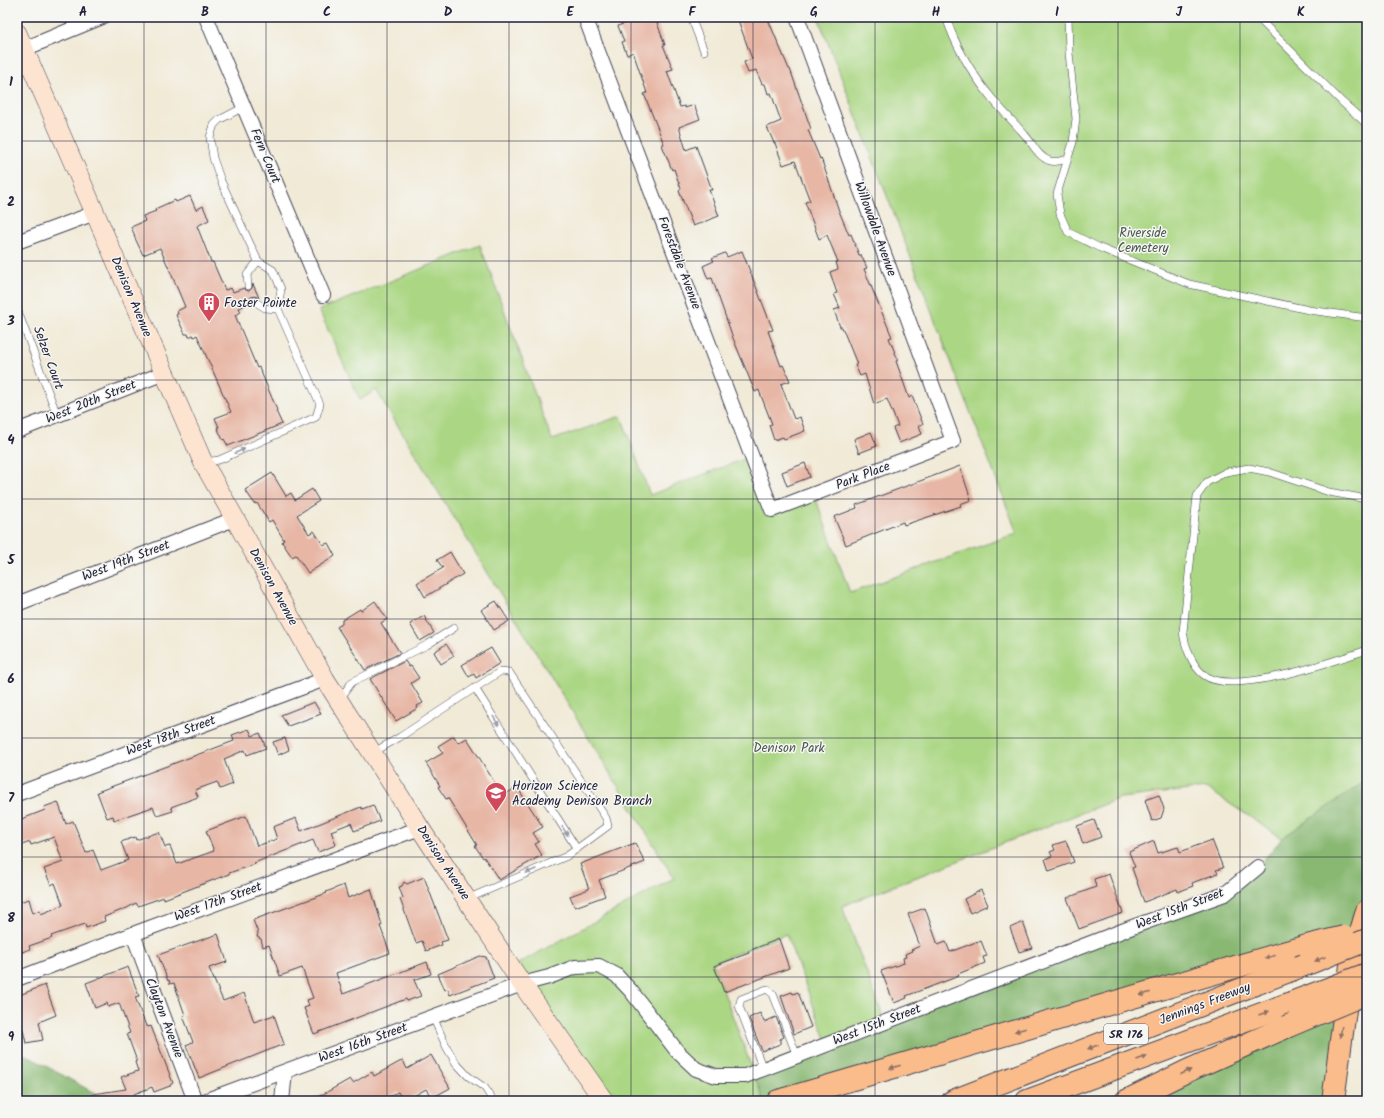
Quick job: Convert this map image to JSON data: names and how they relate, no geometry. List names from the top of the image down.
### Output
{
  "streets": {
    "highway": ["Jennings Freeway", "SR 176"],
    "main road": ["Denison Avenue"],
    "street": [
      "Fern Court",
      "Willowdale Avenue",
      "Forestdale Avenue",
      "West 20th Street",
      "Park Place",
      "West 19th Street",
      "West 18th Street",
      "West 17th Street",
      "West 15th Street",
      "Clayton Avenue",
      "West 16th Street"
    ],
    "lane": ["Selzer Court"]
  },
  "crossings": [
    ["Willowdale Avenue", "Park Place"],
    ["Forestdale Avenue", "Park Place"],
    ["Denison Avenue", "West 20th Street"],
    ["Denison Avenue", "West 19th Street"],
    ["Denison Avenue", "West 18th Street"],
    ["Denison Avenue", "West 17th Street"],
    ["Denison Avenue", "West 15th Street"],
    ["Denison Avenue", "West 16th Street"],
    ["Selzer Court", "West 20th Street"],
    ["West 17th Street", "Clayton Avenue"],
    ["West 15th Street", "West 16th Street"]
  ],
  "parks": ["Riverside Cemetery", "Denison Park"],
  "places": {
    "building": ["Foster Pointe"],
    "school or university": ["Horizon Science Academy Denison Branch"]
  },
  "grid": {
    "columns": [
      "A",
      "B",
      "C",
      "D",
      "E",
      "F",
      "G",
      "H",
      "I",
      "J",
      "K"
    ],
    "rows": [
      "1",
      "2",
      "3",
      "4",
      "5",
      "6",
      "7",
      "8",
      "9"
    ]
  }
}
